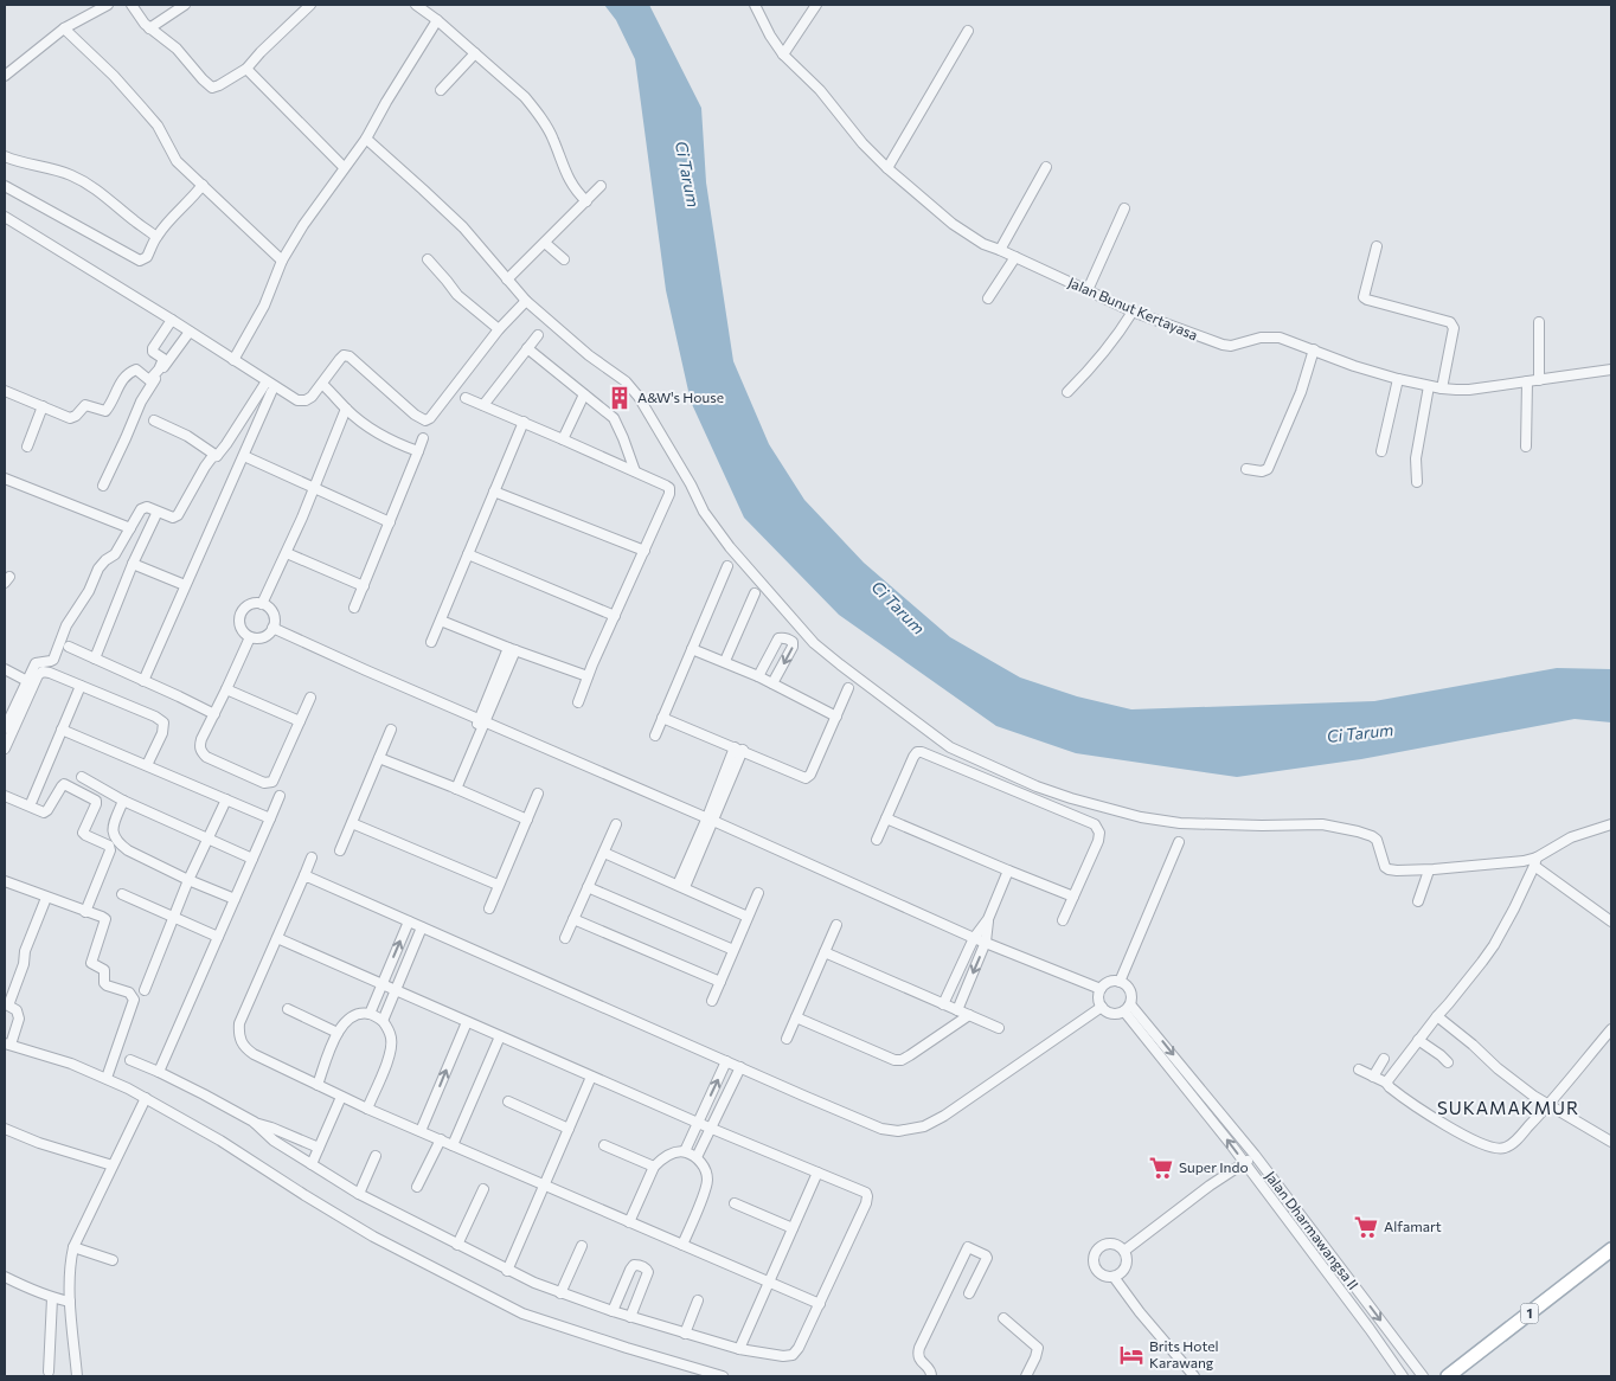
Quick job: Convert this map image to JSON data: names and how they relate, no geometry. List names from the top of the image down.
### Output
{
  "streets": {
    "main road": ["1"],
    "street": ["Jalan Bunut Kertayasa", "Jalan Dharmawangsa II"]
  },
  "districts": ["SUKAMAKMUR"],
  "water": ["Ci Tarum"],
  "places": {
    "building": ["A&W's House"],
    "supermarket": ["Super Indo", "Alfamart"],
    "hotel": ["Brits Hotel Karawang"]
  }
}
